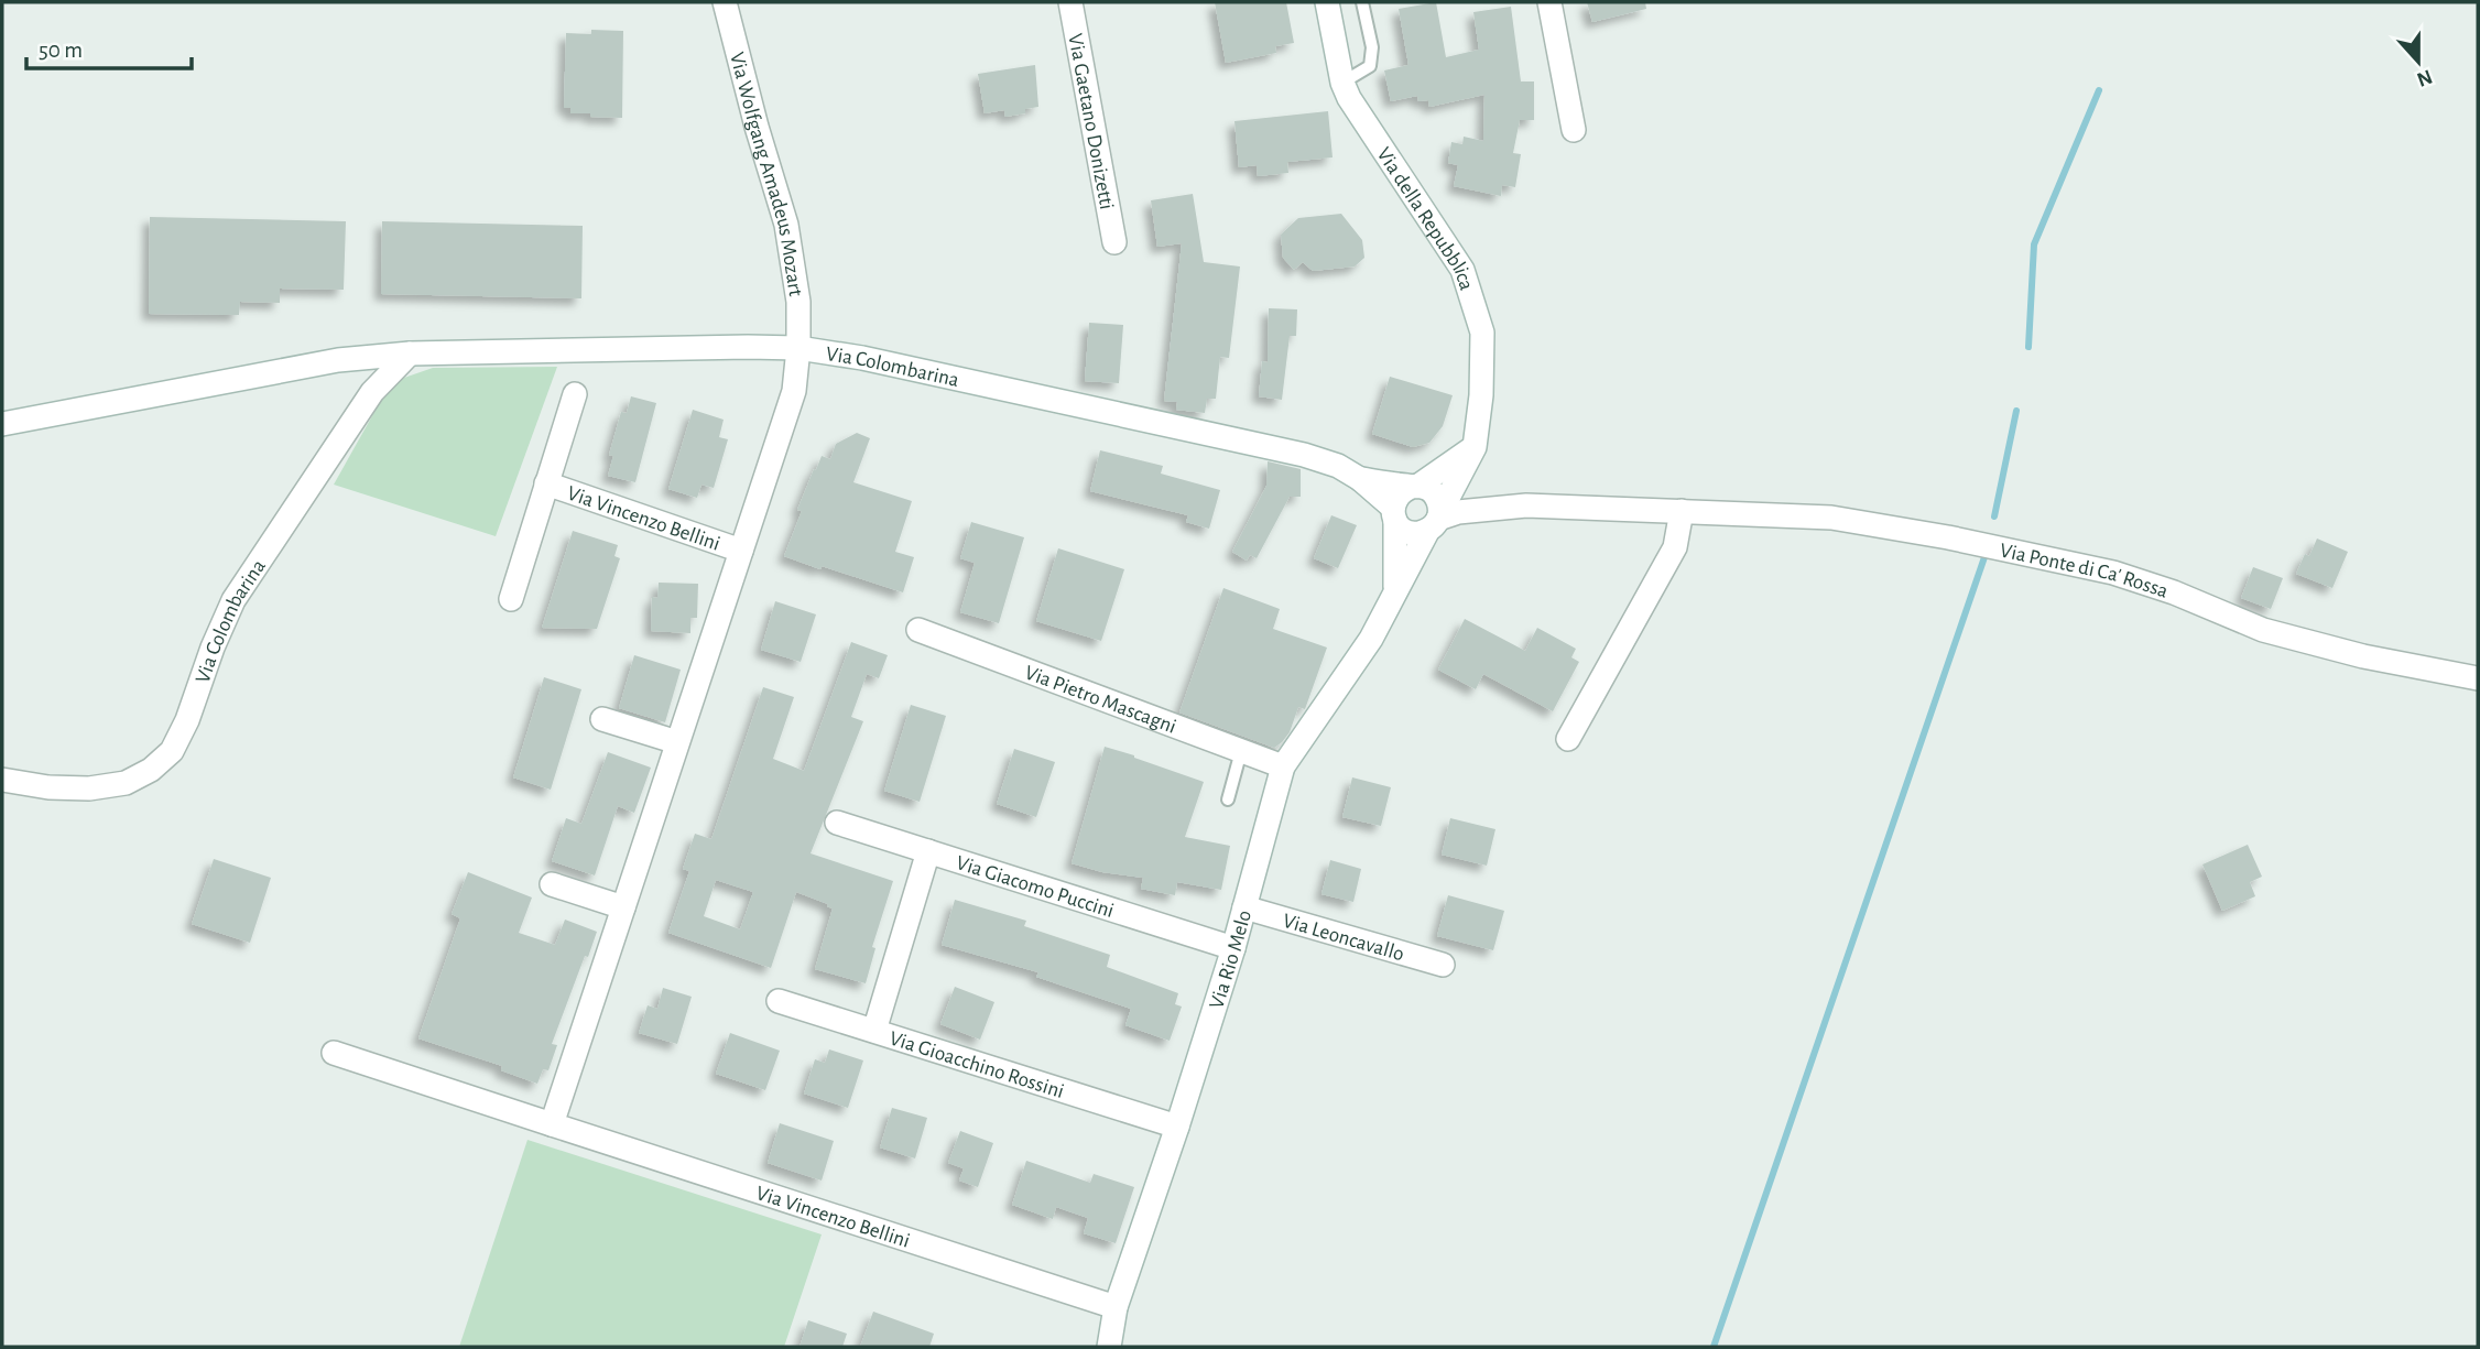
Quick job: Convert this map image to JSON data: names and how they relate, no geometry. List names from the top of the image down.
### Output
{
  "streets": {
    "street": [
      "Via Gaetano Donizetti",
      "Via Wolfgang Amadeus Mozart",
      "Via della Repubblica",
      "Via Colombarina",
      "Via Vincenzo Bellini",
      "Via Ponte di Ca' Rossa",
      "Via Pietro Mascagni",
      "Via Giacomo Puccini",
      "Via Leoncavallo",
      "Via Rio Melo",
      "Via Gioacchino Rossini"
    ]
  },
  "crossings": [
    ["Via Wolfgang Amadeus Mozart", "Via Colombarina"],
    ["Via Wolfgang Amadeus Mozart", "Via Vincenzo Bellini"],
    ["Via della Repubblica", "Via Colombarina"],
    ["Via della Repubblica", "Via Ponte di Ca' Rossa"],
    ["Via della Repubblica", "Via Rio Melo"],
    ["Via Colombarina", "Via Vincenzo Bellini"],
    ["Via Colombarina", "Via Ponte di Ca' Rossa"],
    ["Via Colombarina", "Via Rio Melo"],
    ["Via Vincenzo Bellini", "Via Rio Melo"],
    ["Via Ponte di Ca' Rossa", "Via Rio Melo"],
    ["Via Pietro Mascagni", "Via Rio Melo"],
    ["Via Giacomo Puccini", "Via Rio Melo"],
    ["Via Leoncavallo", "Via Rio Melo"],
    ["Via Rio Melo", "Via Gioacchino Rossini"]
  ],
  "scale_bar": "50 m",
  "north": "bottom"
}
